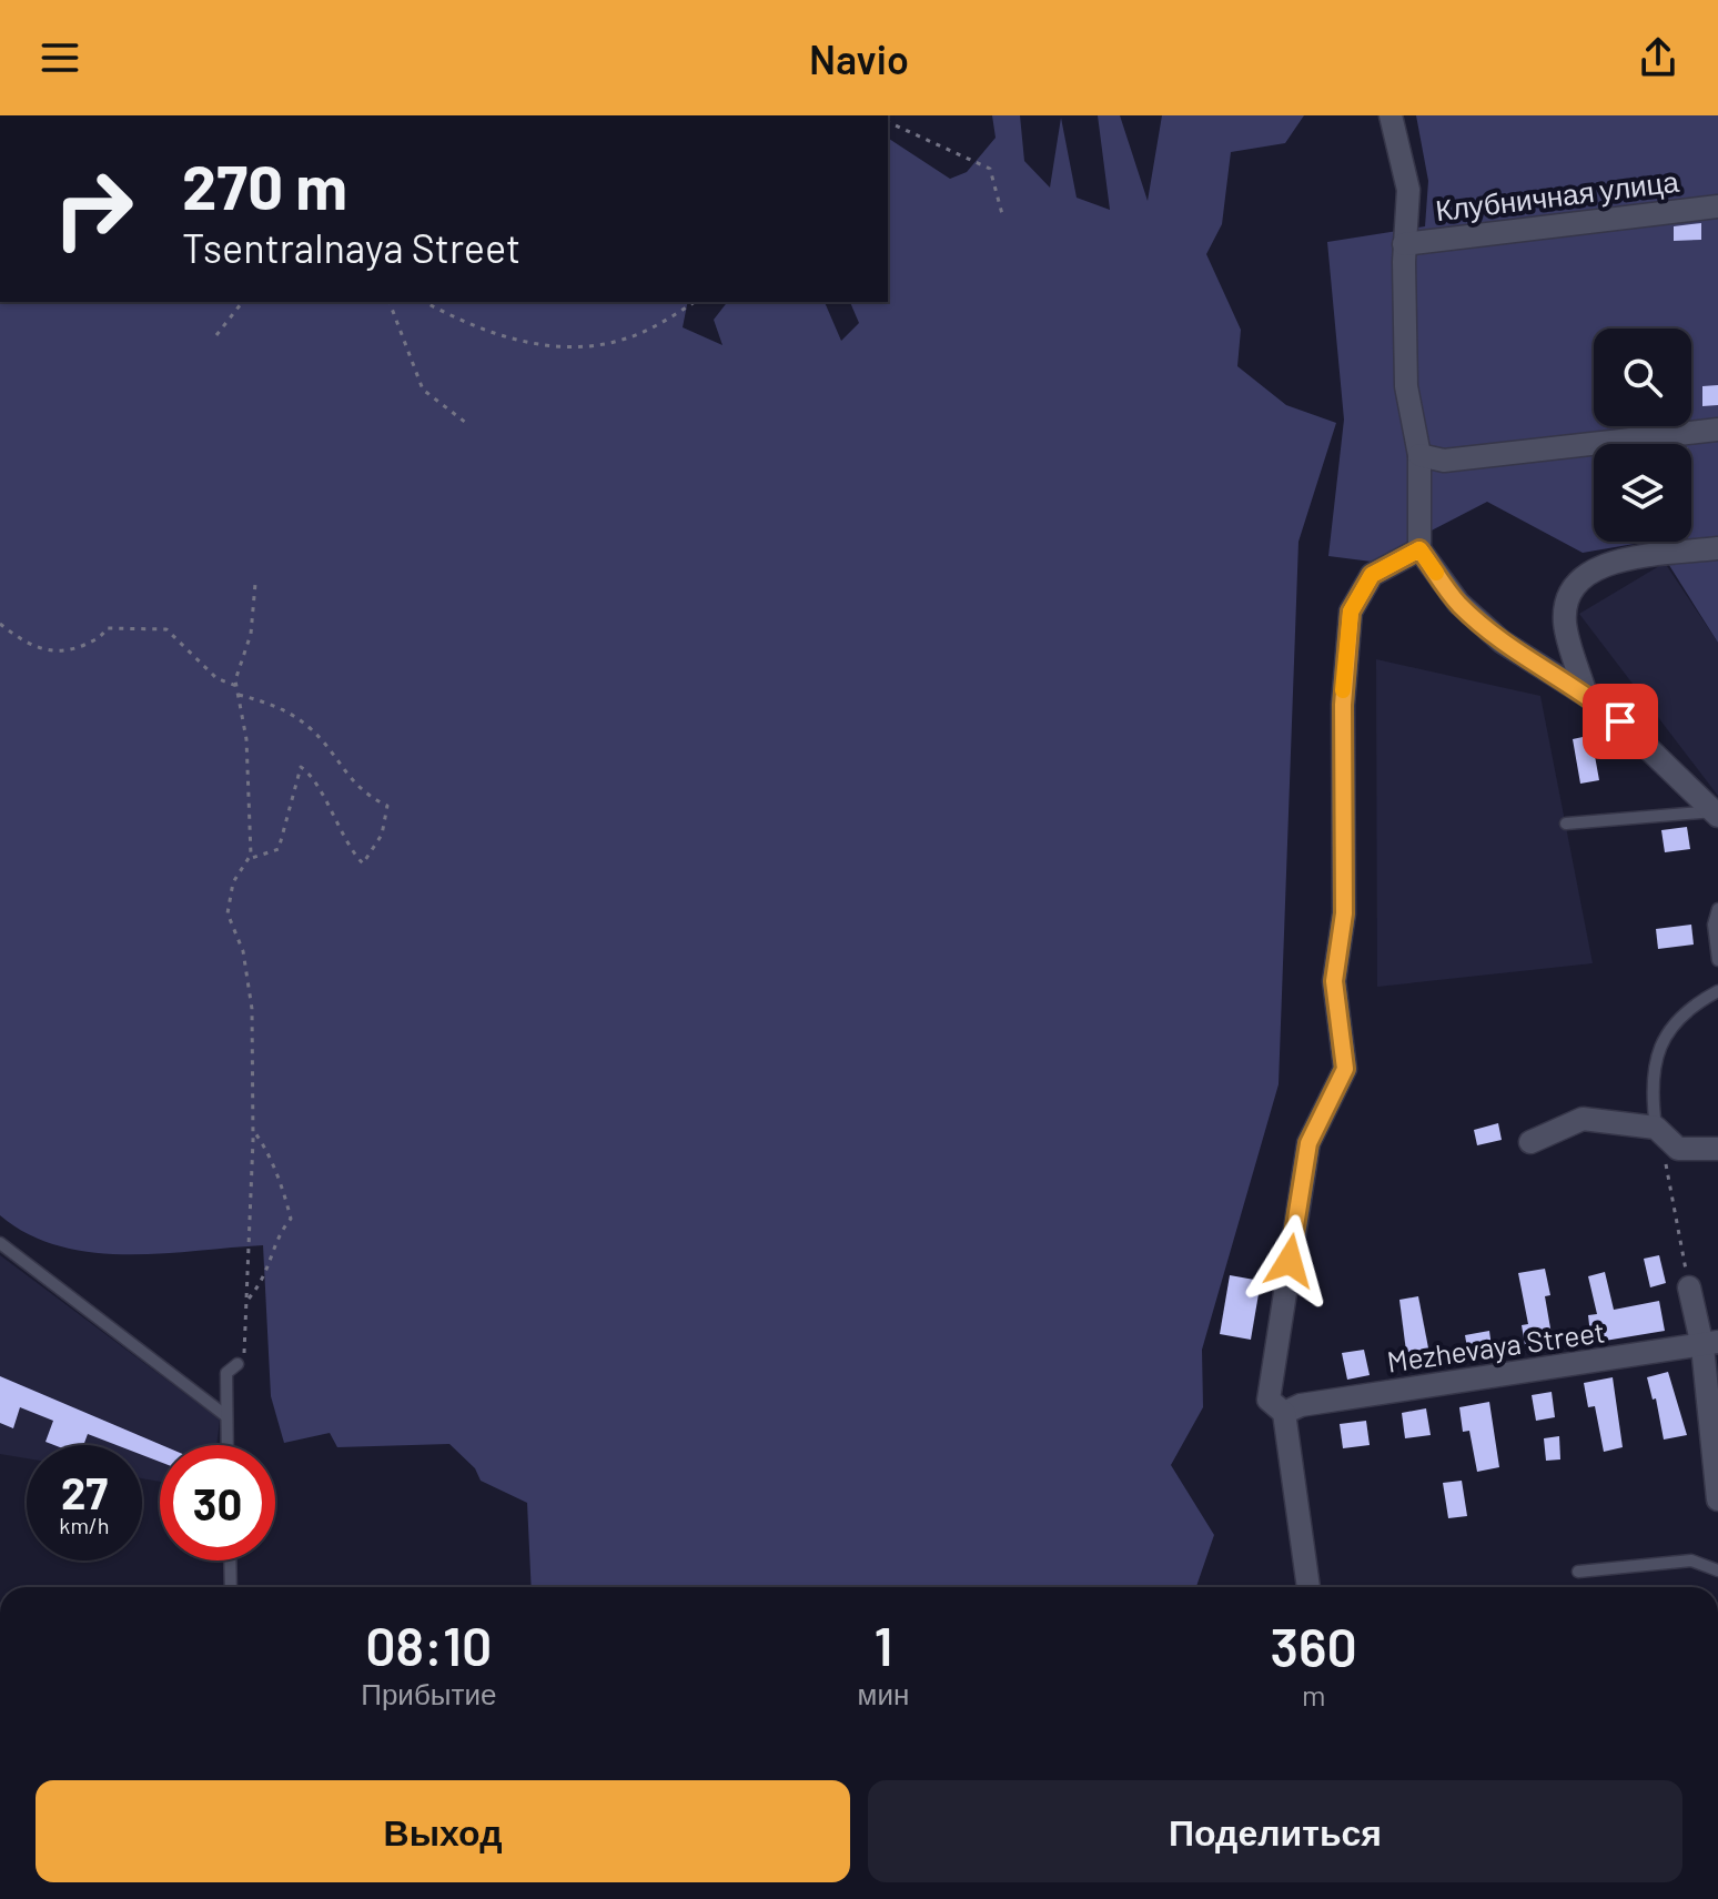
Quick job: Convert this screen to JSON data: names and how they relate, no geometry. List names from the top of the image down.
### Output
{
  "streets": {
    "street": ["Клубничная улица", "Mezhevaya Street"]
  },
  "page": {
    "header": "Navio",
    "turn": ["270 m", "Tsentralnaya Street"],
    "speed": "27 km/h",
    "limit": "30",
    "eta": [
      "08:10",
      "Прибытие",
      "1",
      "мин",
      "360",
      "m"
    ],
    "buttons": ["Выход", "Поделиться"]
  }
}
